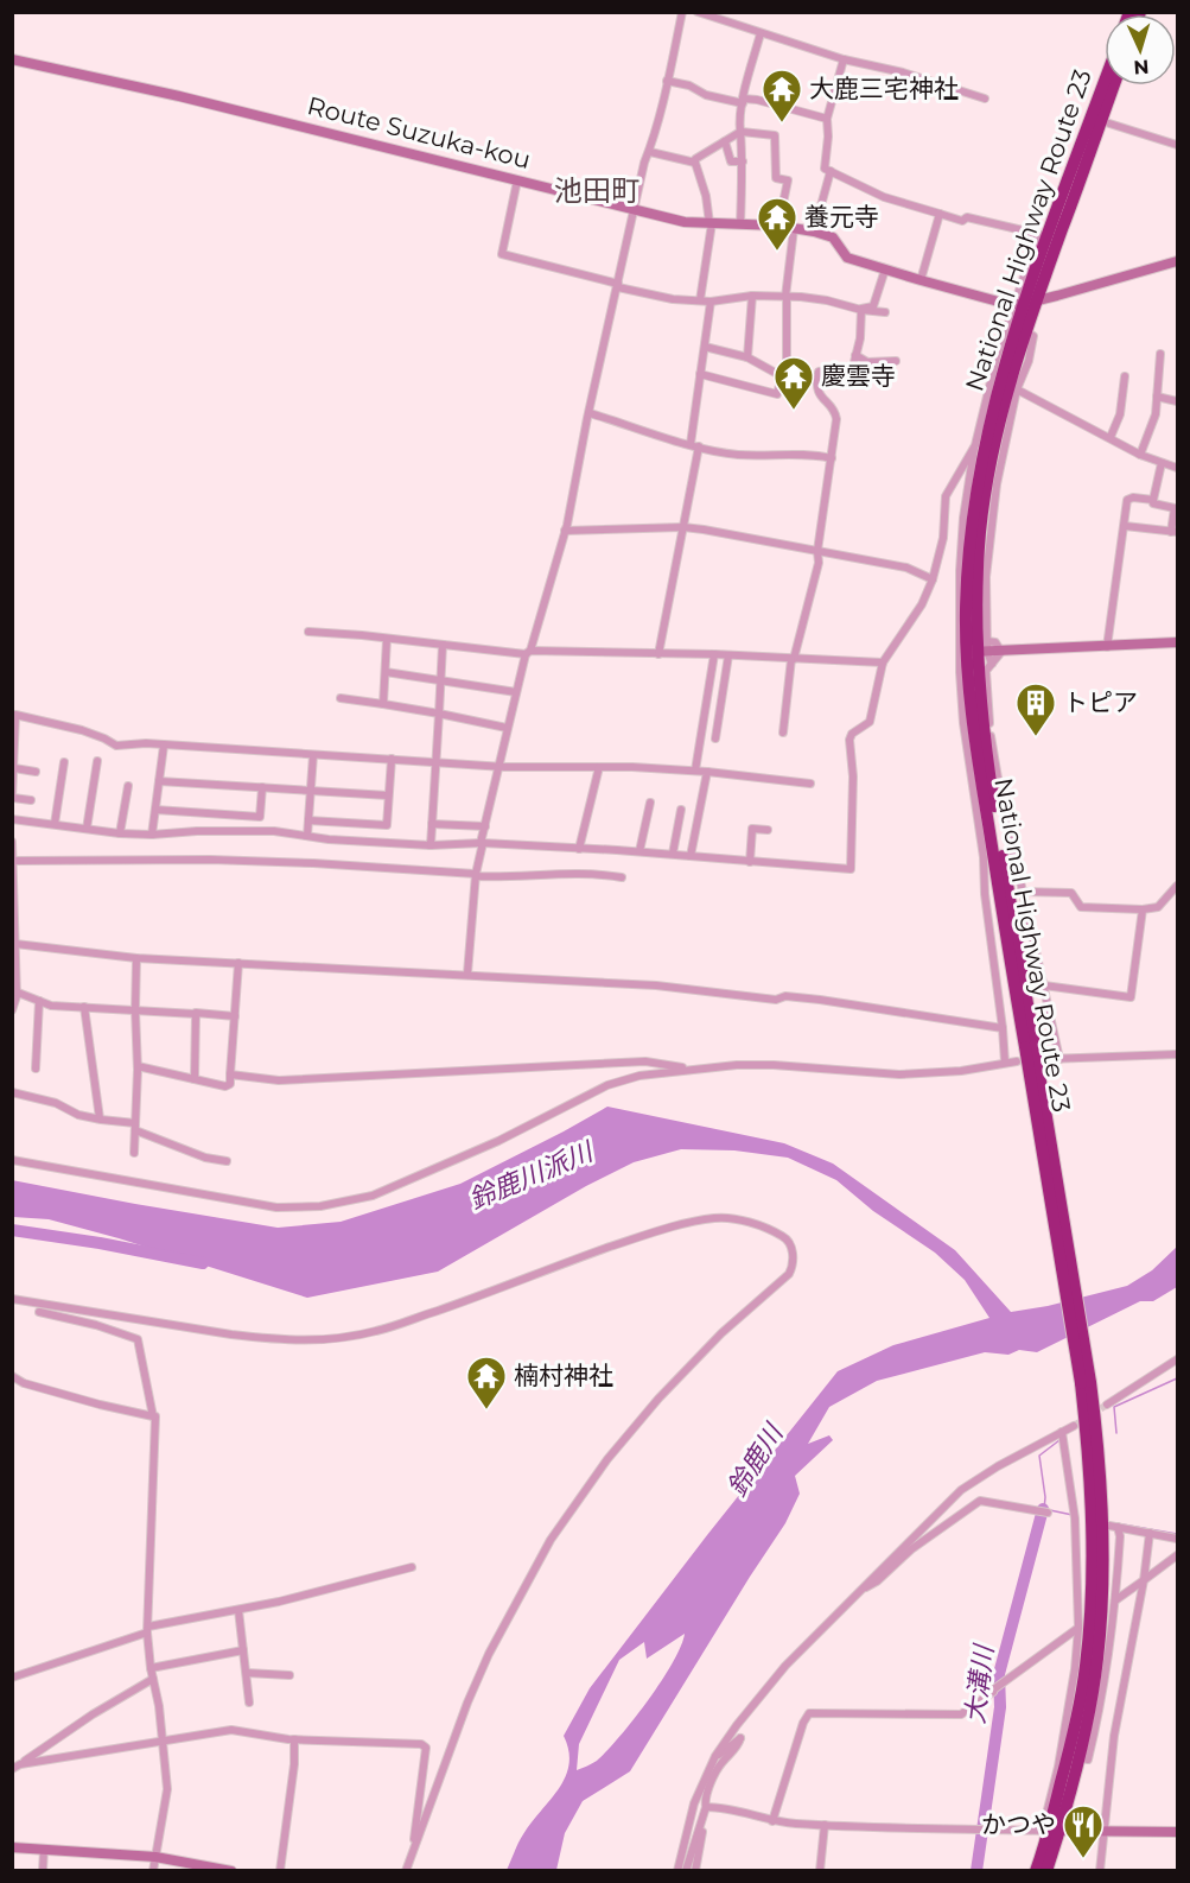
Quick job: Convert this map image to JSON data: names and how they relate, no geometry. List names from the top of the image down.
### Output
{
  "streets": {
    "highway": ["National Highway Route 23"],
    "main road": ["Route Suzuka-kou"]
  },
  "crossings": [
    ["Route Suzuka-kou", "National Highway Route 23"]
  ],
  "districts": ["池田町"],
  "water": ["鈴鹿川派川", "鈴鹿川", "大溝川"],
  "places": {
    "temple": [
      "大鹿三宅神社",
      "養元寺",
      "慶雲寺",
      "楠村神社"
    ],
    "building": ["トピア"],
    "restaurant": ["かつや"]
  },
  "north": "bottom"
}
